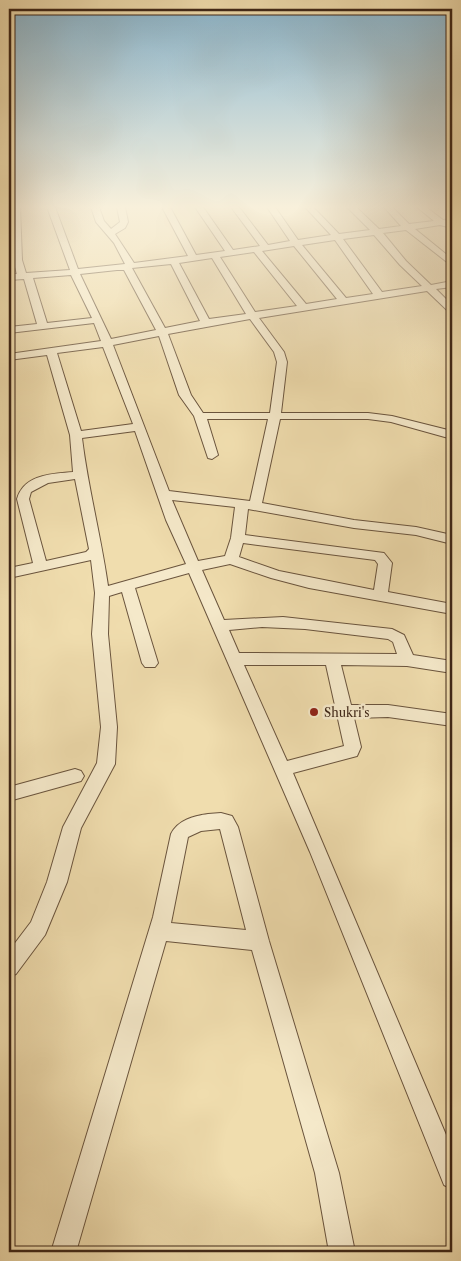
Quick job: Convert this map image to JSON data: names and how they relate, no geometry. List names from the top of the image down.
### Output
{
  "places": ["Shukri's"]
}
